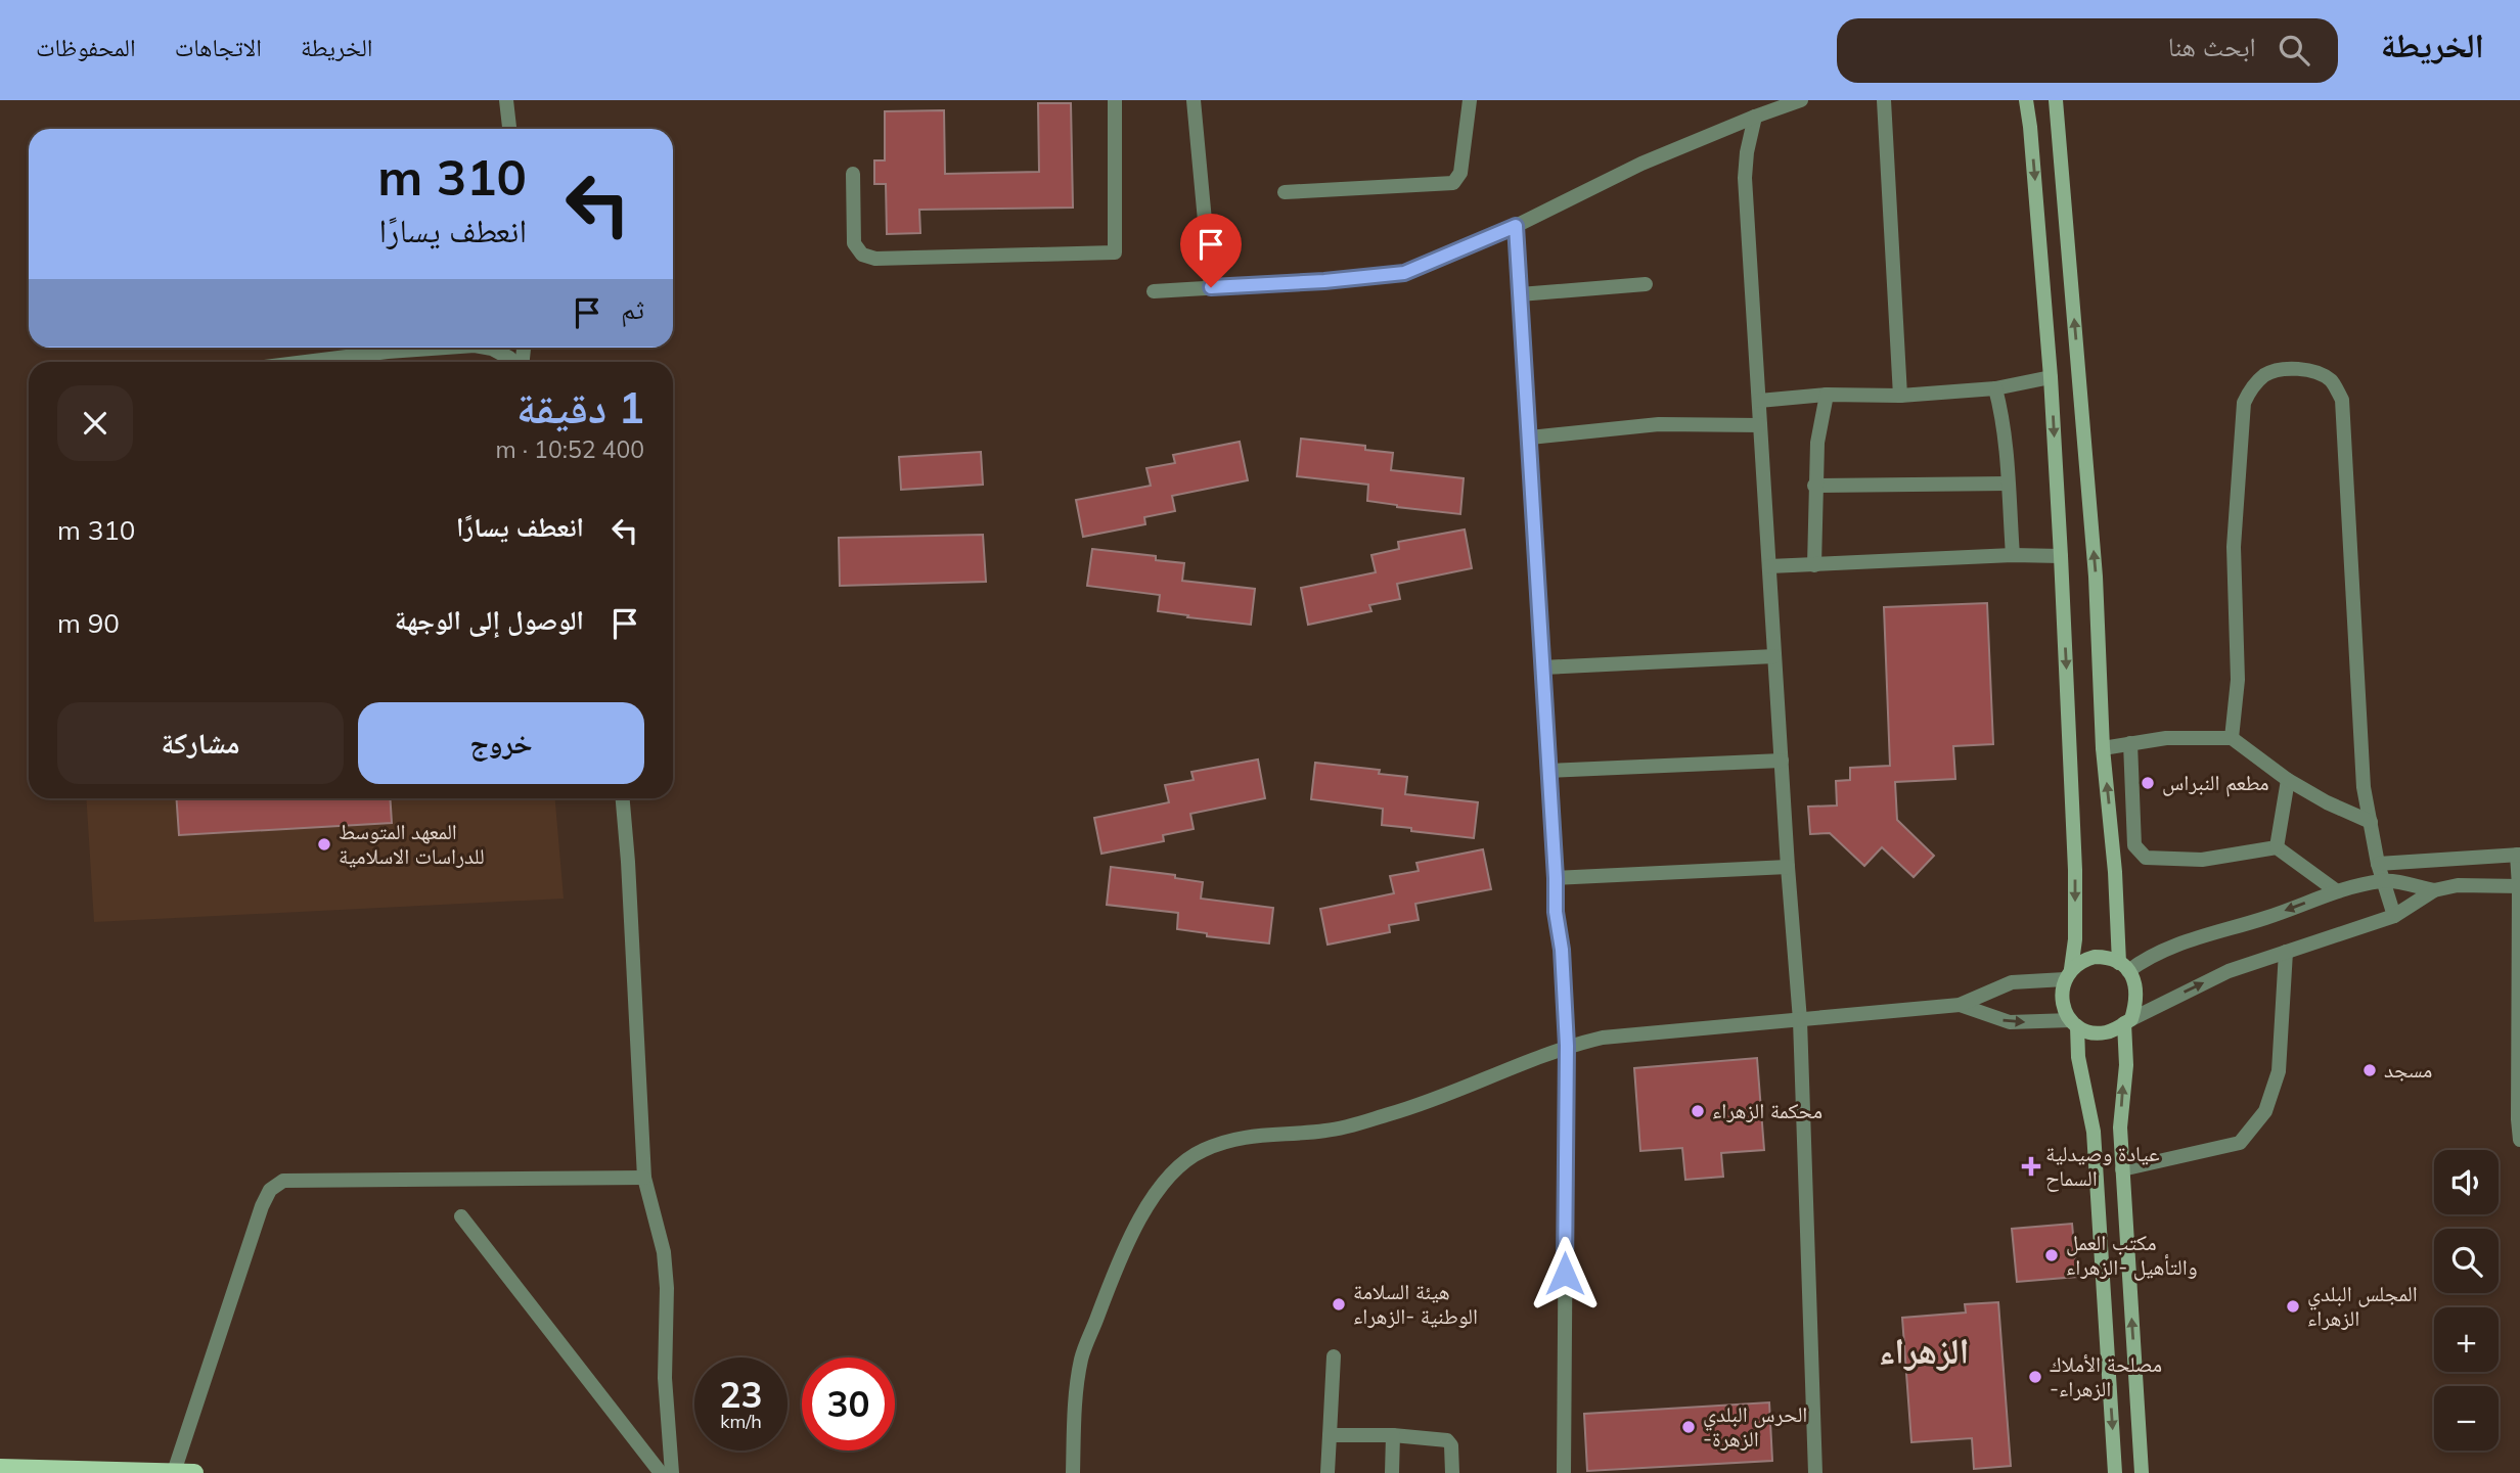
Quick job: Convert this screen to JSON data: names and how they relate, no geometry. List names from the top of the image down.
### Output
{
  "districts": ["الزهراء"],
  "places": {
    "other": [
      "مطعم النبراس",
      "المعهد المتوسط للدراسات الاسلامية",
      "مسجد",
      "محكمة الزهراء",
      "مكتب العمل والتأهيل -الزهراء",
      "هيئة السلامة الوطنية -الزهراء",
      "المجلس البلدي الزهراء",
      "مصلحة الأملاك -الزهراء",
      "الحرس البلدي -الزهرة"
    ],
    "health": ["عيادة وصيدلية السماح"]
  },
  "page": {
    "header": "الخريطة",
    "search": "ابحث هنا",
    "nav": ["الخريطة", "الاتجاهات", "المحفوظات"],
    "turn": ["310 m", "انعطف يسارًا"],
    "then": "ثم",
    "heading": ["1 دقيقة", "400 m · 10:52"],
    "list": [
      {
        "name": "انعطف يسارًا",
        "value": "310 m"
      },
      {
        "name": "الوصول إلى الوجهة",
        "value": "90 m"
      }
    ],
    "buttons": ["خروج", "مشاركة"],
    "map_buttons": ["+", "−"],
    "speed": "23 km/h",
    "limit": "30"
  }
}
